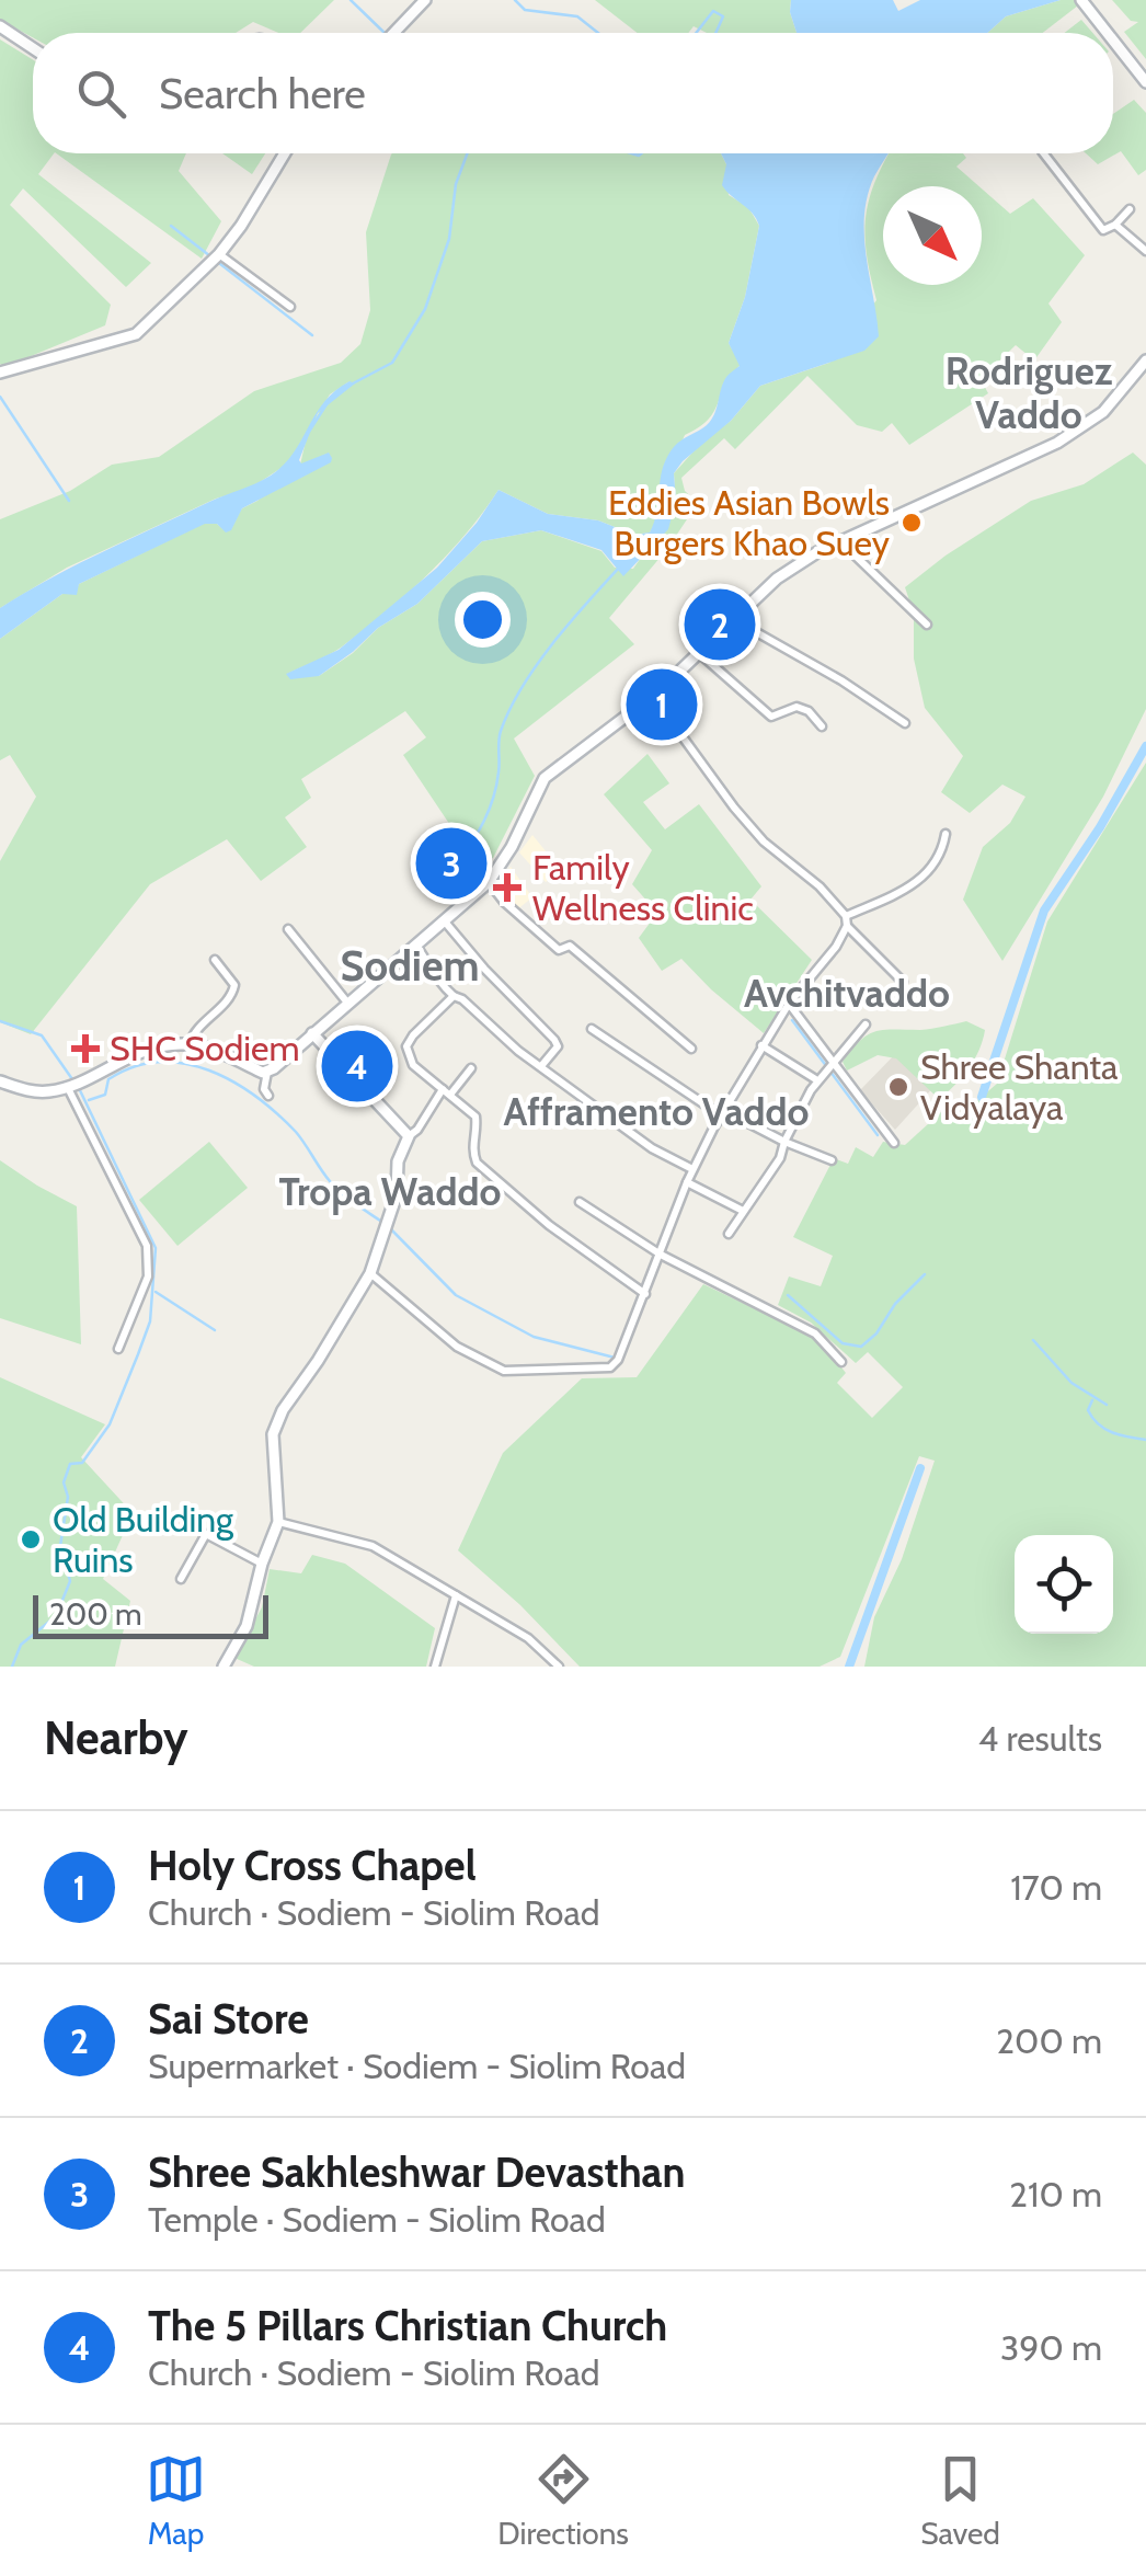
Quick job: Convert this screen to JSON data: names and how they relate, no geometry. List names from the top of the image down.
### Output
{
  "districts": [
    "Rodriguez Vaddo",
    "Sodiem",
    "Avchitvaddo",
    "Afframento Vaddo",
    "Tropa Waddo"
  ],
  "places": {
    "other": ["Eddies Asian Bowls Burgers Khao Suey", "Shree Shanta Vidyalaya", "Old Building Ruins"],
    "health": ["Family Wellness Clinic", "SHC Sodiem"]
  },
  "scale_bar": "200 m",
  "north": "bottom right",
  "page": {
    "search": "Search here",
    "pins": [
      "2",
      "1",
      "3",
      "4"
    ],
    "scale": "200 m",
    "heading": ["Nearby", "4 results"],
    "list": [
      {
        "mark": "1",
        "name": "Holy Cross Chapel",
        "note": "Church · Sodiem - Siolim Road",
        "value": "170 m"
      },
      {
        "mark": "2",
        "name": "Sai Store",
        "note": "Supermarket · Sodiem - Siolim Road",
        "value": "200 m"
      },
      {
        "mark": "3",
        "name": "Shree Sakhleshwar Devasthan",
        "note": "Temple · Sodiem - Siolim Road",
        "value": "210 m"
      },
      {
        "mark": "4",
        "name": "The 5 Pillars Christian Church",
        "note": "Church · Sodiem - Siolim Road",
        "value": "390 m"
      }
    ],
    "nav": ["Map", "Directions", "Saved"]
  }
}
